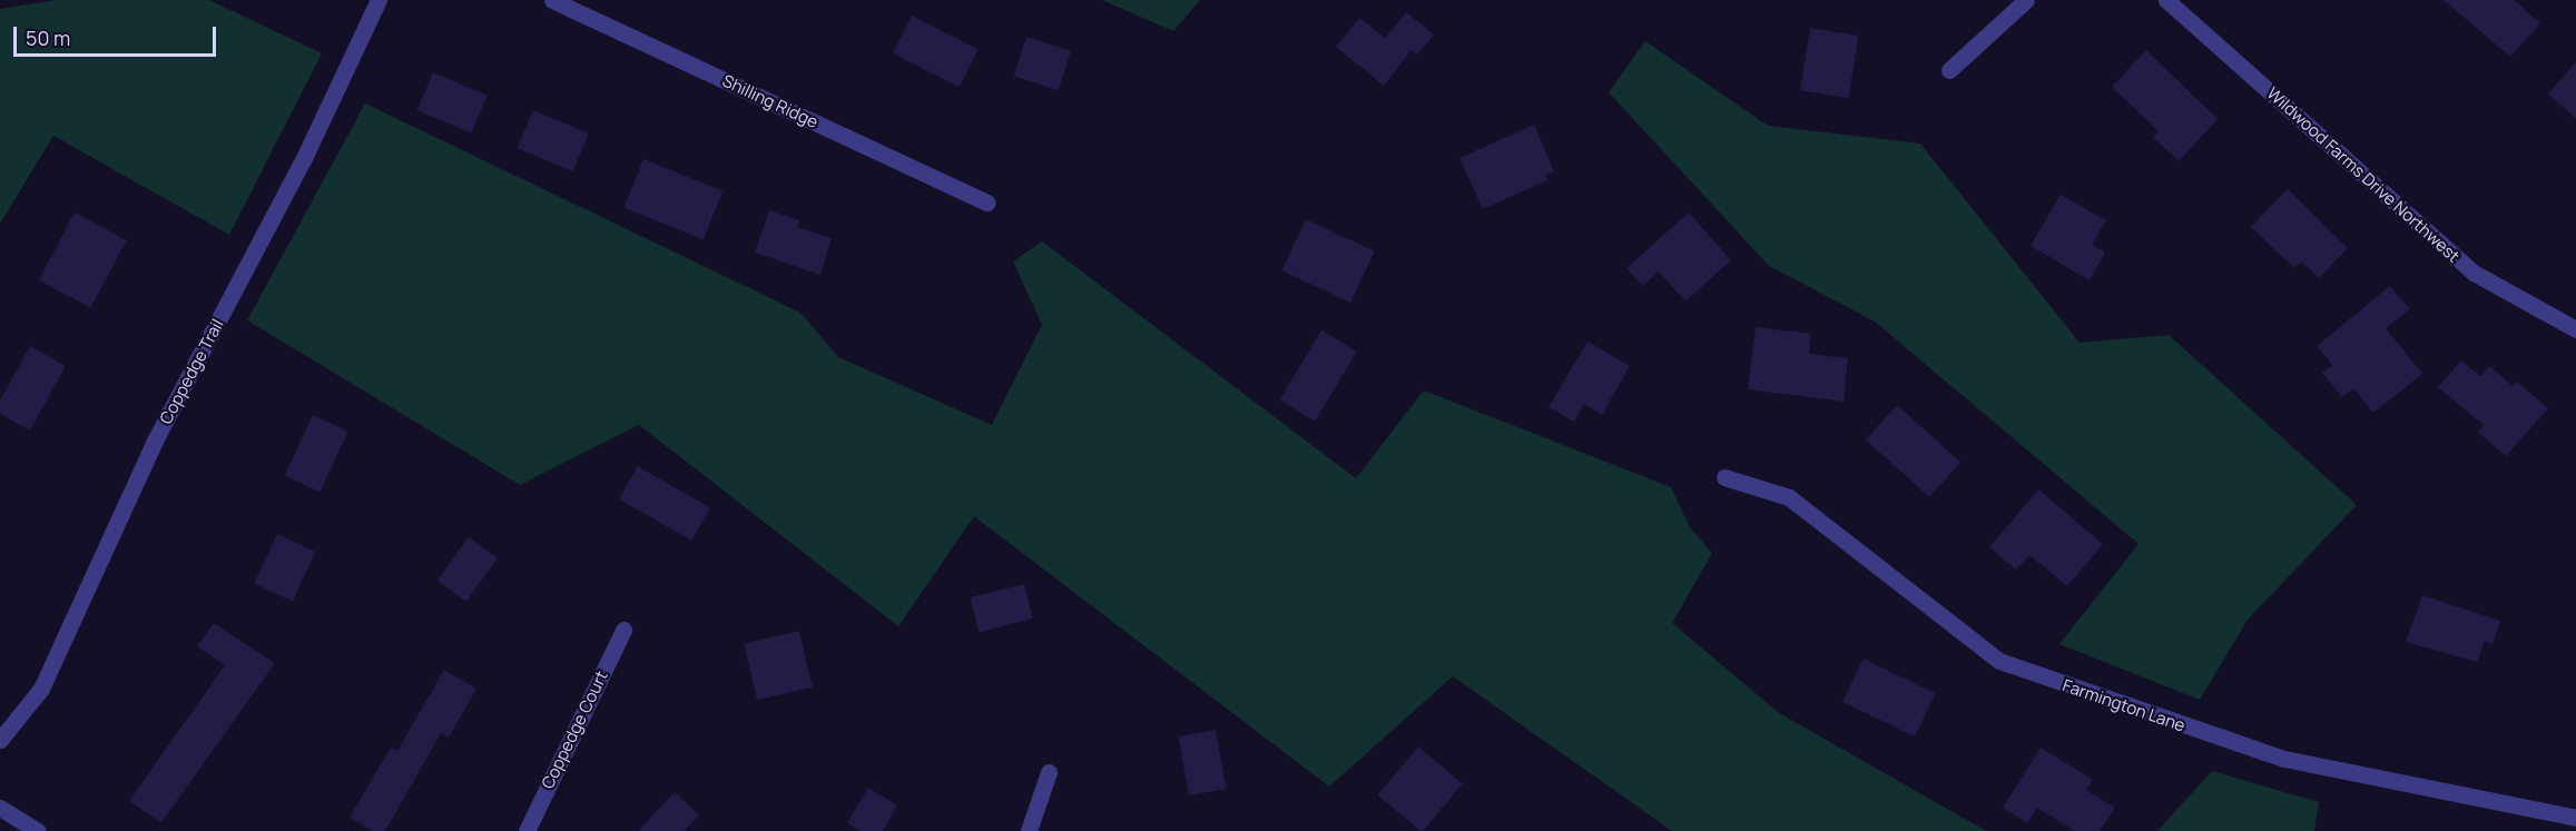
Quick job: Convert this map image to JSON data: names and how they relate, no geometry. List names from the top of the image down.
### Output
{
  "streets": {
    "street": [
      "Shilling Ridge",
      "Wildwood Farms Drive Northwest",
      "Coppedge Trail",
      "Farmington Lane",
      "Coppedge Court"
    ]
  },
  "scale_bar": "50 m"
}
